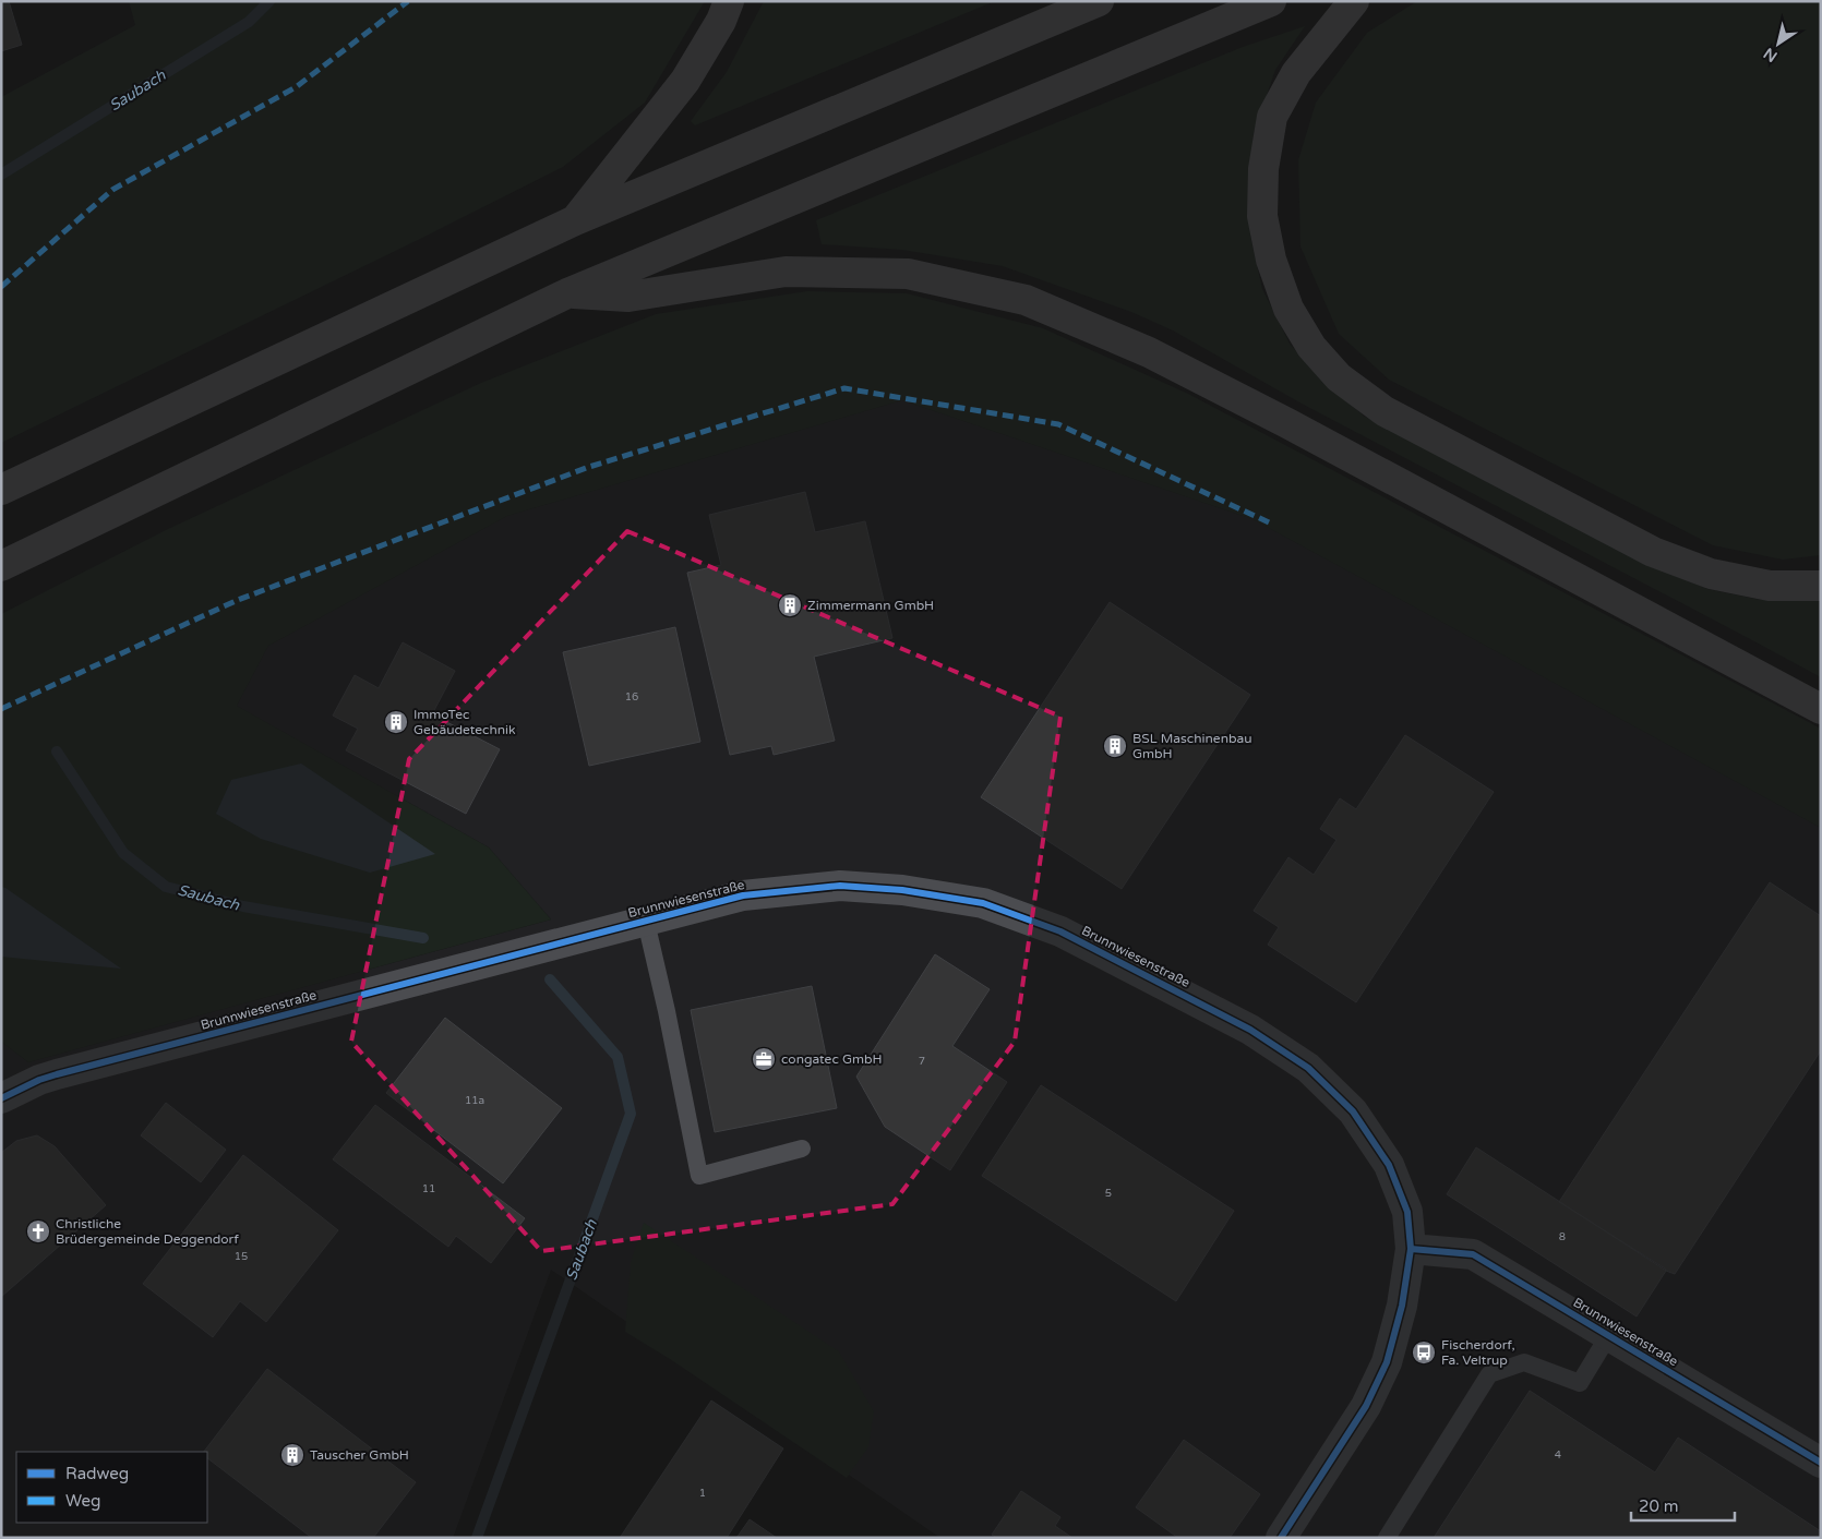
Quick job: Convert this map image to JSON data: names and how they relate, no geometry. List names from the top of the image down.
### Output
{
  "streets": {
    "street": ["Brunnwiesenstraße"]
  },
  "water": ["Saubach"],
  "places": {
    "building": [
      "Zimmermann GmbH",
      "ImmoTec Gebäudetechnik",
      "BSL Maschinenbau GmbH",
      "Tauscher GmbH"
    ],
    "office": ["congatec GmbH"],
    "church": ["Christliche Brüdergemeinde Deggendorf"],
    "bus stop": ["Fischerdorf, Fa. Veltrup"]
  },
  "house_numbers": [
    "16",
    "7",
    "11a",
    "11",
    "5",
    "8",
    "15",
    "4",
    "1"
  ],
  "legend": ["Radweg", "Weg"],
  "scale_bar": "20 m",
  "north": "bottom left"
}
